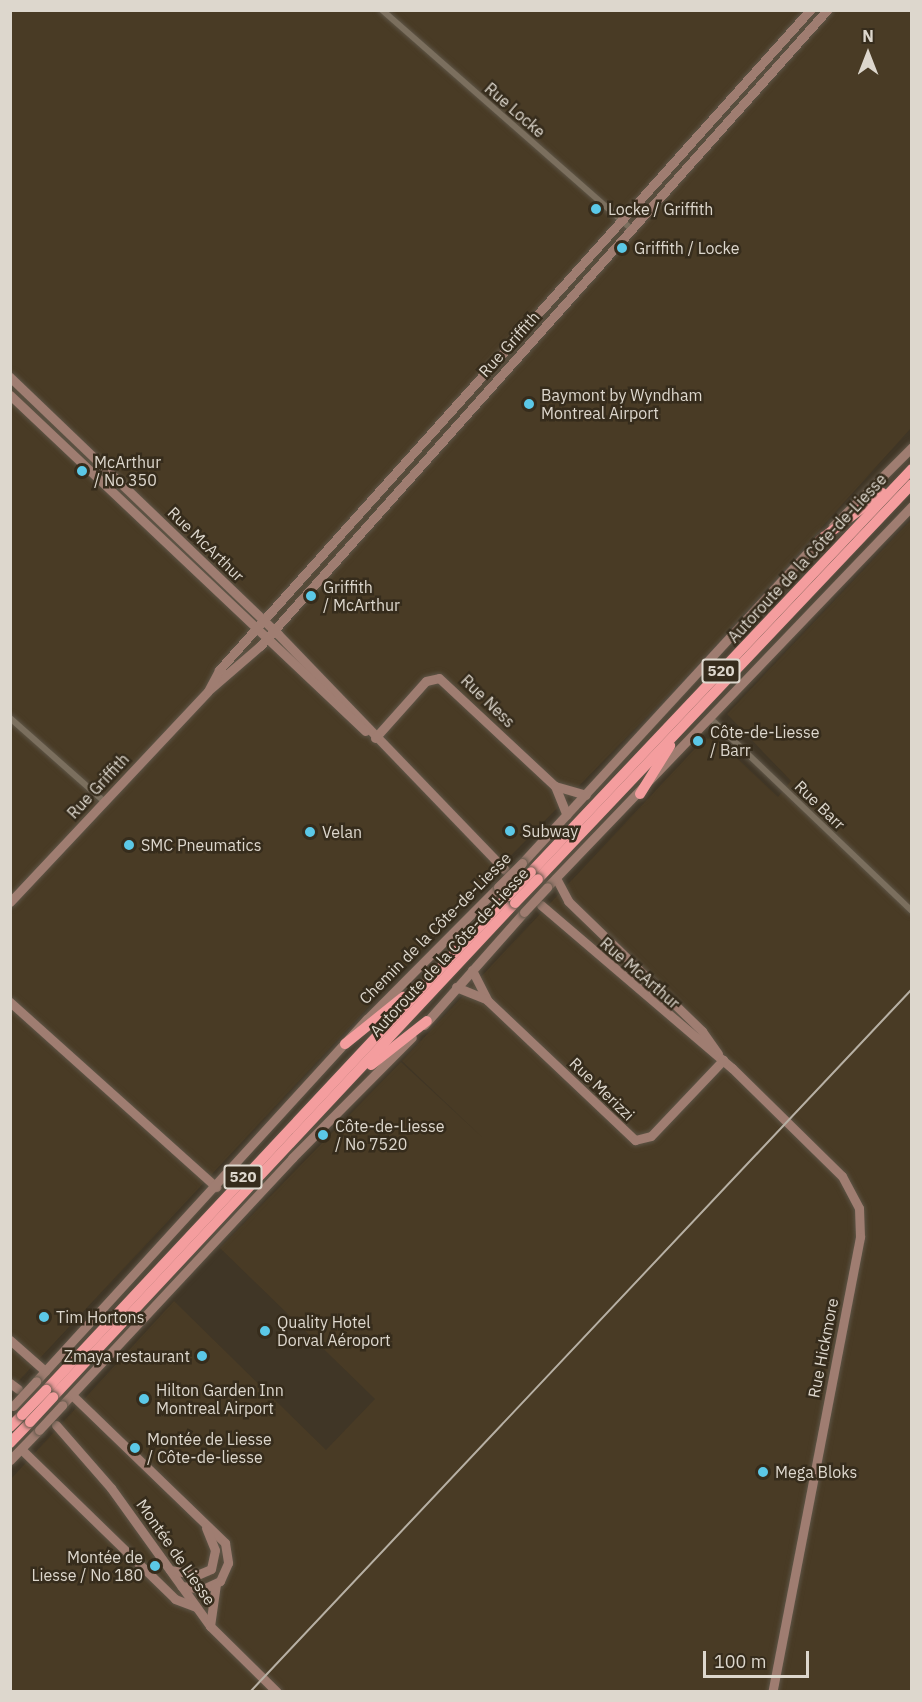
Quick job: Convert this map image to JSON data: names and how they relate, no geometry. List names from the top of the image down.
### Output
{
  "streets": {
    "highway": ["Autoroute de la Côte-de-Liesse", "520"],
    "street": [
      "Rue Locke",
      "Rue Griffith",
      "Rue McArthur",
      "Rue Ness",
      "Rue Barr",
      "Chemin de la Côte-de-Liesse",
      "Rue Merizzi",
      "Rue Hickmore",
      "Montée de Liesse"
    ]
  },
  "crossings": [
    ["Rue Locke", "Rue Griffith"],
    ["Rue Griffith", "Rue McArthur"],
    ["Rue McArthur", "Rue Ness"],
    ["Rue McArthur", "Rue Merizzi"],
    ["Rue McArthur", "Rue Hickmore"],
    ["Rue Ness", "Chemin de la Côte-de-Liesse"],
    ["Rue Merizzi", "Rue Hickmore"]
  ],
  "places": [
    "Locke / Griffith",
    "Griffith / Locke",
    "Baymont by Wyndham Montreal Airport",
    "McArthur / No 350",
    "Griffith / McArthur",
    "Côte-de-Liesse / Barr",
    "Subway",
    "Velan",
    "SMC Pneumatics",
    "Côte-de-Liesse / No 7520",
    "Tim Hortons",
    "Quality Hotel Dorval Aéroport",
    "Zmaya restaurant",
    "Hilton Garden Inn Montreal Airport",
    "Montée de Liesse / Côte-de-liesse",
    "Mega Bloks",
    "Montée de Liesse / No 180"
  ],
  "scale_bar": "100 m",
  "north": "top"
}
